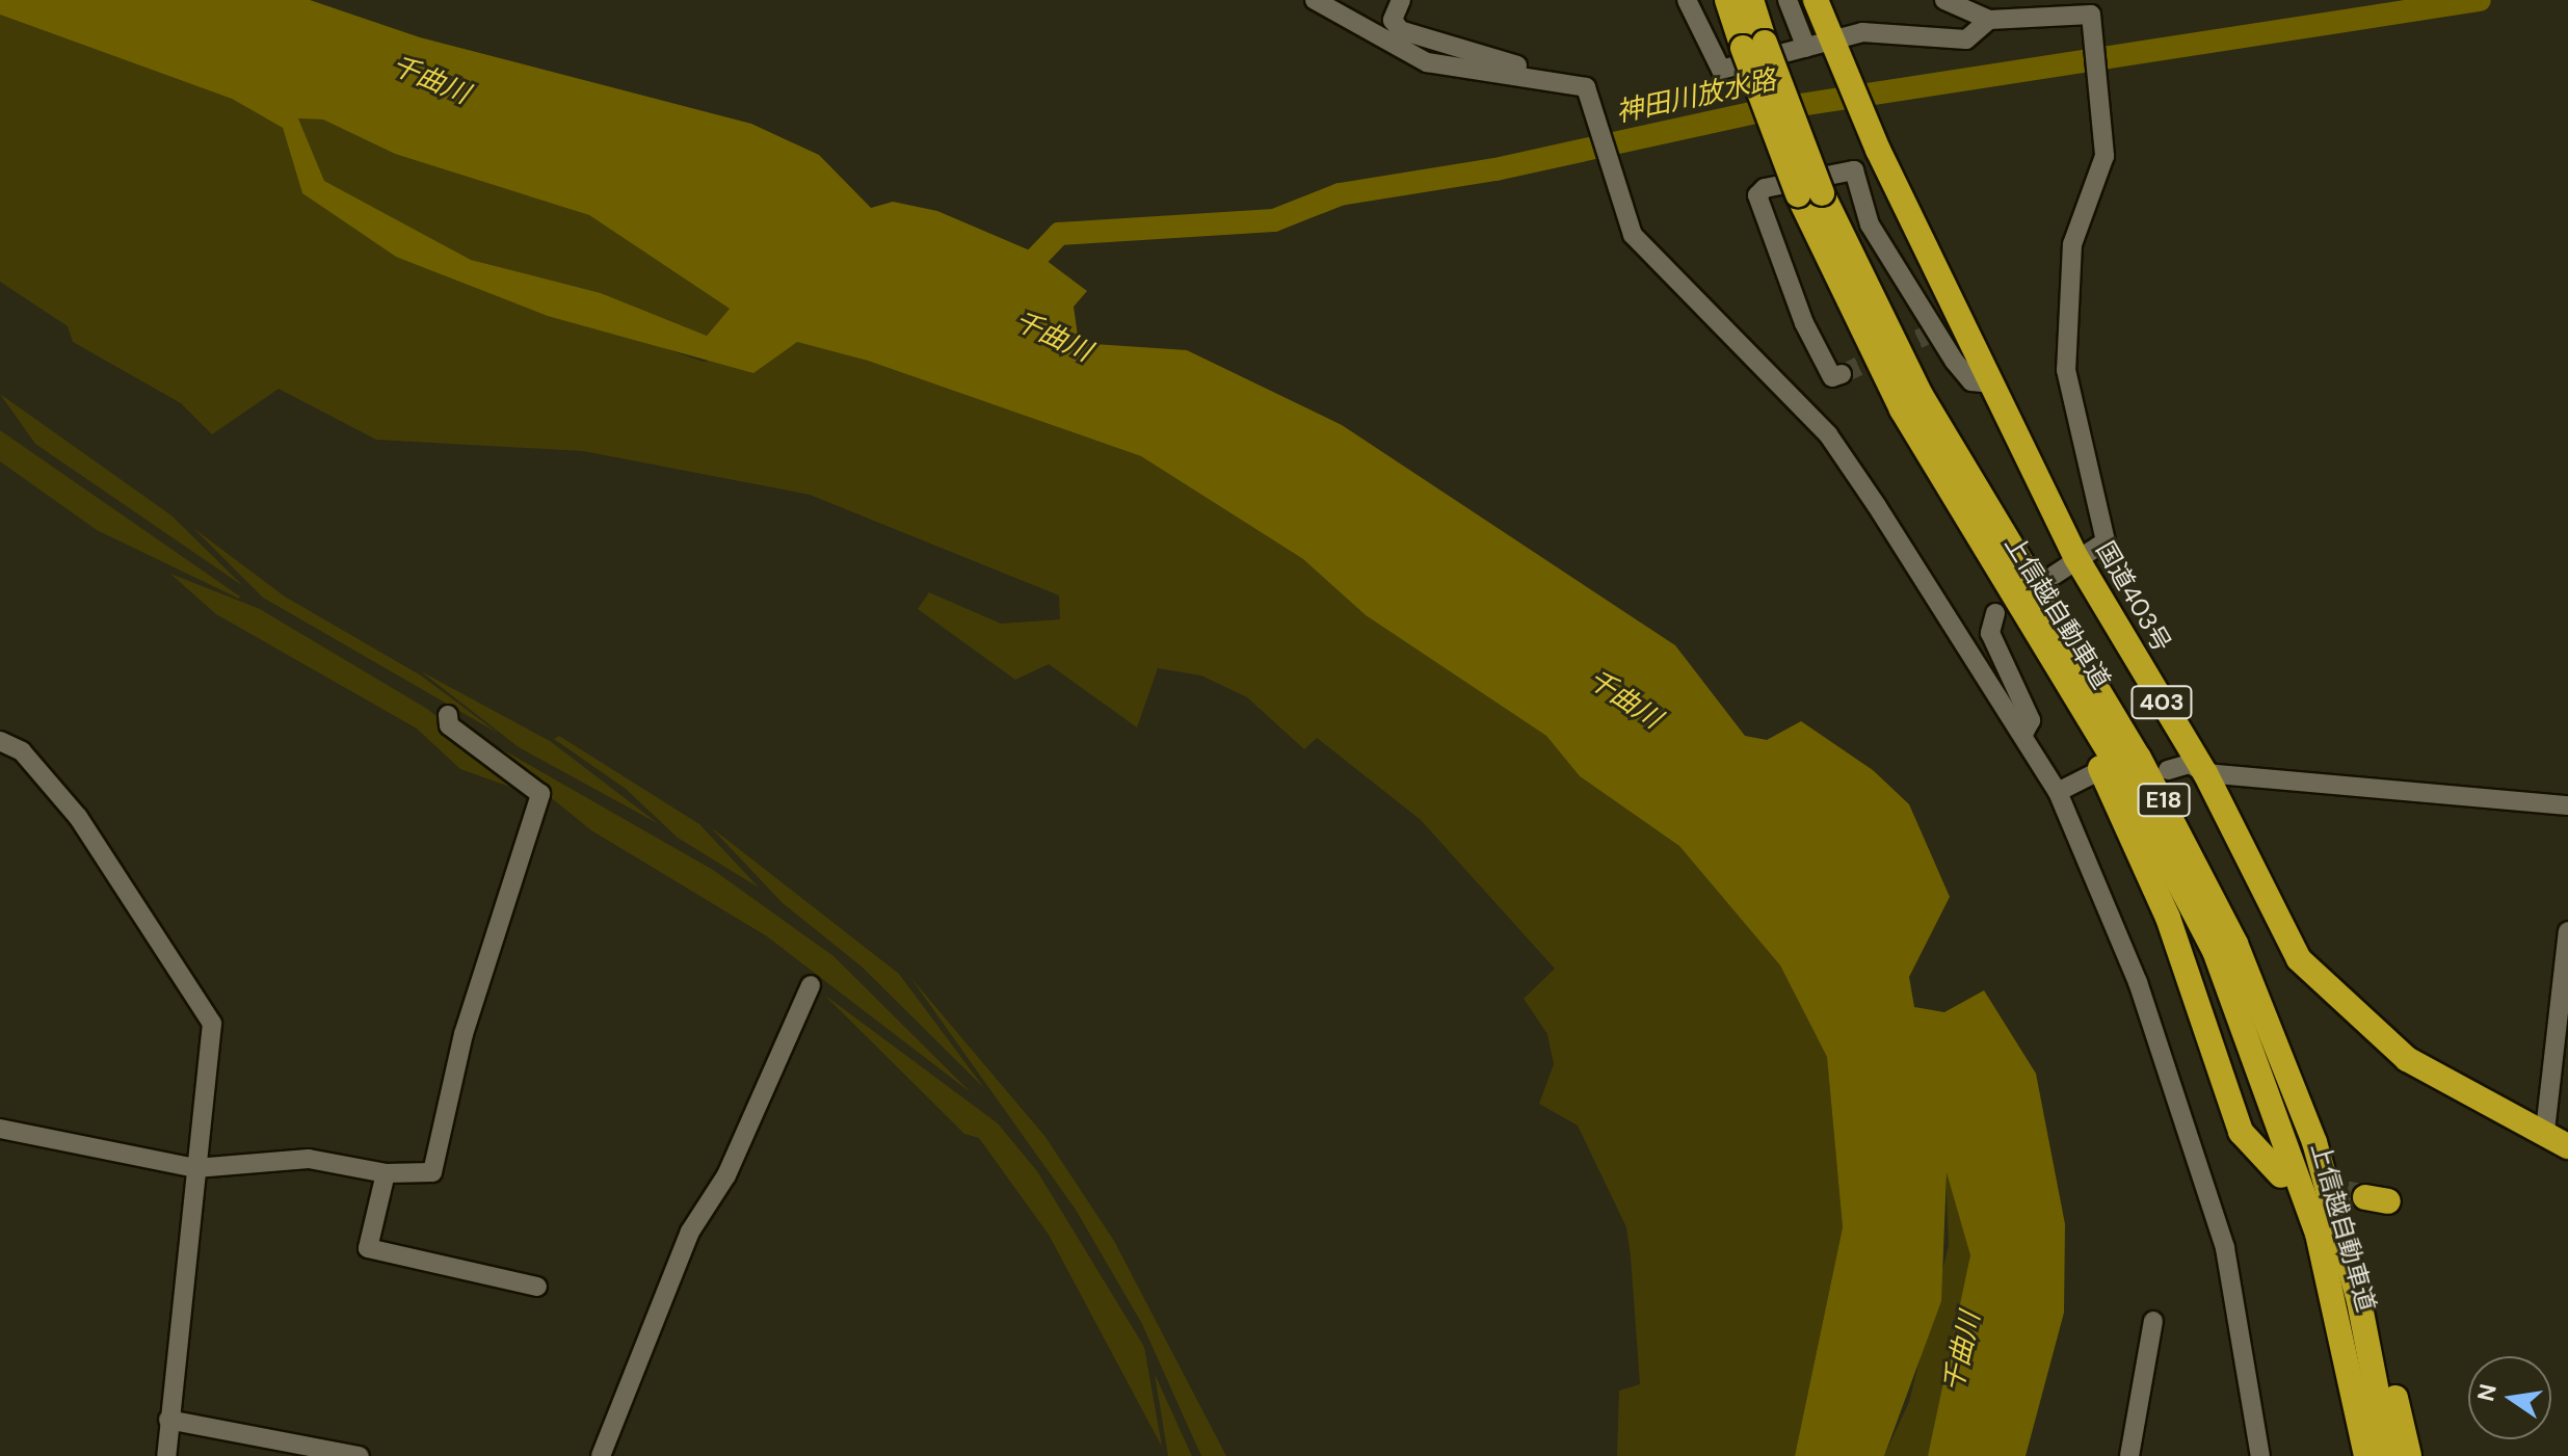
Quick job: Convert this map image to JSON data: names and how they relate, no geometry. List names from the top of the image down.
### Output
{
  "streets": {
    "highway": [
      "国道403号",
      "上信越自動車道",
      "403",
      "E18"
    ]
  },
  "water": ["千曲川", "神田川放水路"],
  "north": "left"
}
